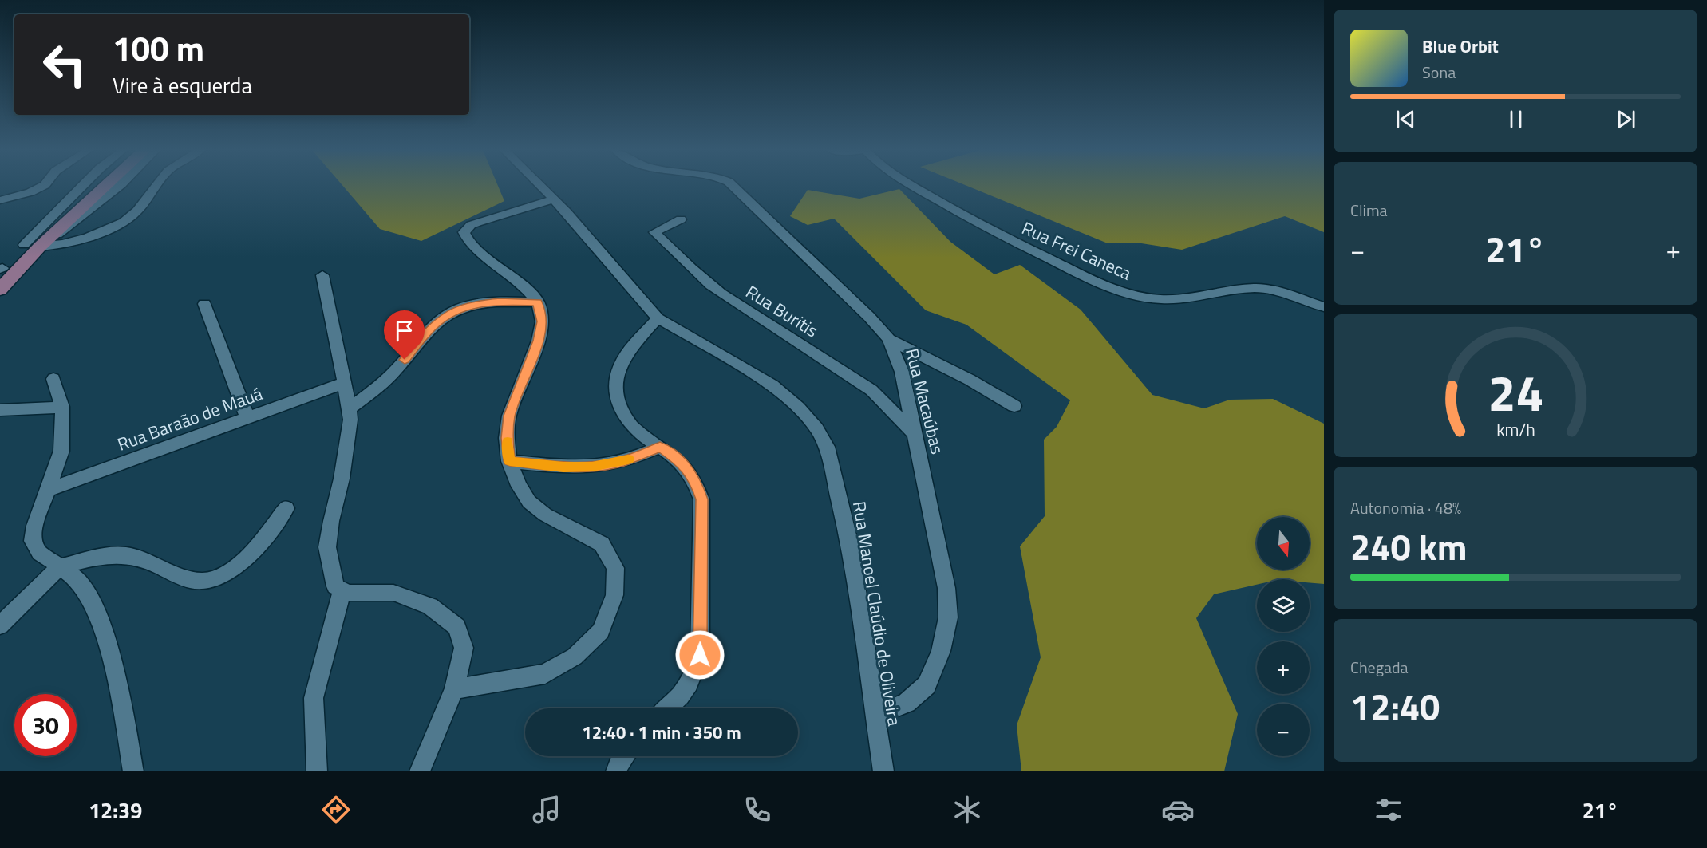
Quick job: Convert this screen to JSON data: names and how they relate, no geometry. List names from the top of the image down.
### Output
{
  "streets": {
    "street": [
      "Rua Frei Caneca",
      "Rua Buritis",
      "Rua Macaúbas",
      "Rua Baraão de Mauá",
      "Rua Manoel Claúdio de Oliveira"
    ]
  },
  "crossings": [
    ["Rua Buritis", "Rua Macaúbas"],
    ["Rua Macaúbas", "Rua Manoel Claúdio de Oliveira"]
  ],
  "north": "bottom",
  "page": {
    "turn": ["100 m", "Vire à esquerda"],
    "song": ["Blue Orbit", "Sona"],
    "tile": [
      "Clima",
      ["Autonomia · 48%", "240 km"],
      ["Chegada", "12:40"]
    ],
    "heat": ["−", "21°", "+"],
    "map_buttons": ["+", "−"],
    "limit": "30",
    "trip": "12:40 · 1 min · 350 m",
    "tabs": ["12:39", "21°"],
    "gauge": ["24", "km/h"]
  }
}
